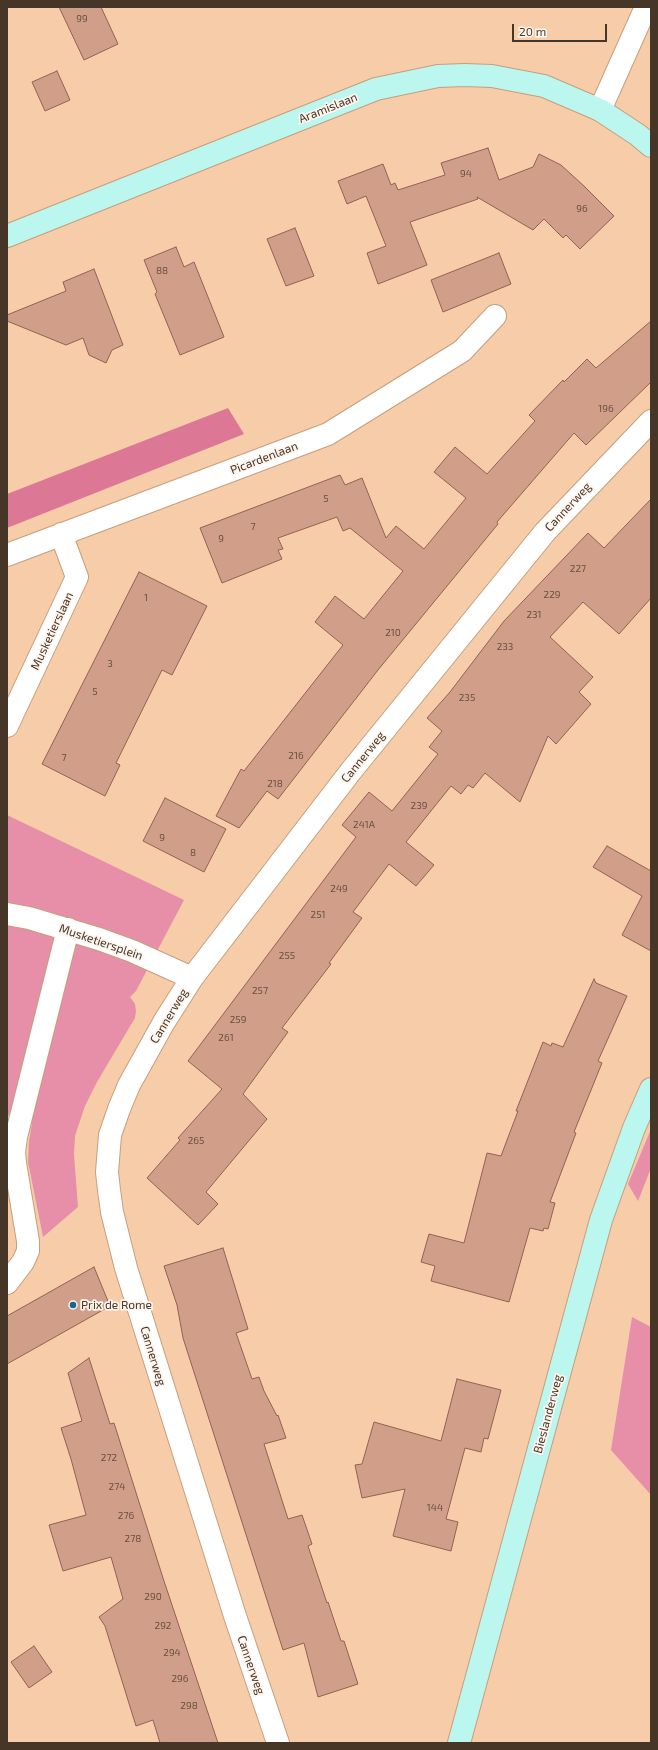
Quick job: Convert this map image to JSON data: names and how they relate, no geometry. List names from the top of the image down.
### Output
{
  "streets": {
    "street": [
      "Aramislaan",
      "Picardenlaan",
      "Cannerweg",
      "Musketierslaan",
      "Musketiersplein",
      "Bieslanderweg"
    ]
  },
  "crossings": [
    ["Picardenlaan", "Musketierslaan"],
    ["Cannerweg", "Musketiersplein"]
  ],
  "places": ["Prix de Rome"],
  "house_numbers": [
    "99",
    "94",
    "96",
    "88",
    "196",
    "5",
    "7",
    "9",
    "227",
    "229",
    "1",
    "231",
    "210",
    "233",
    "3",
    "5",
    "235",
    "216",
    "7",
    "218",
    "239",
    "241A",
    "9",
    "8",
    "249",
    "251",
    "255",
    "257",
    "259",
    "261",
    "265",
    "272",
    "274",
    "144",
    "276",
    "278",
    "290",
    "292",
    "294",
    "296",
    "298"
  ],
  "scale_bar": "20 m"
}
